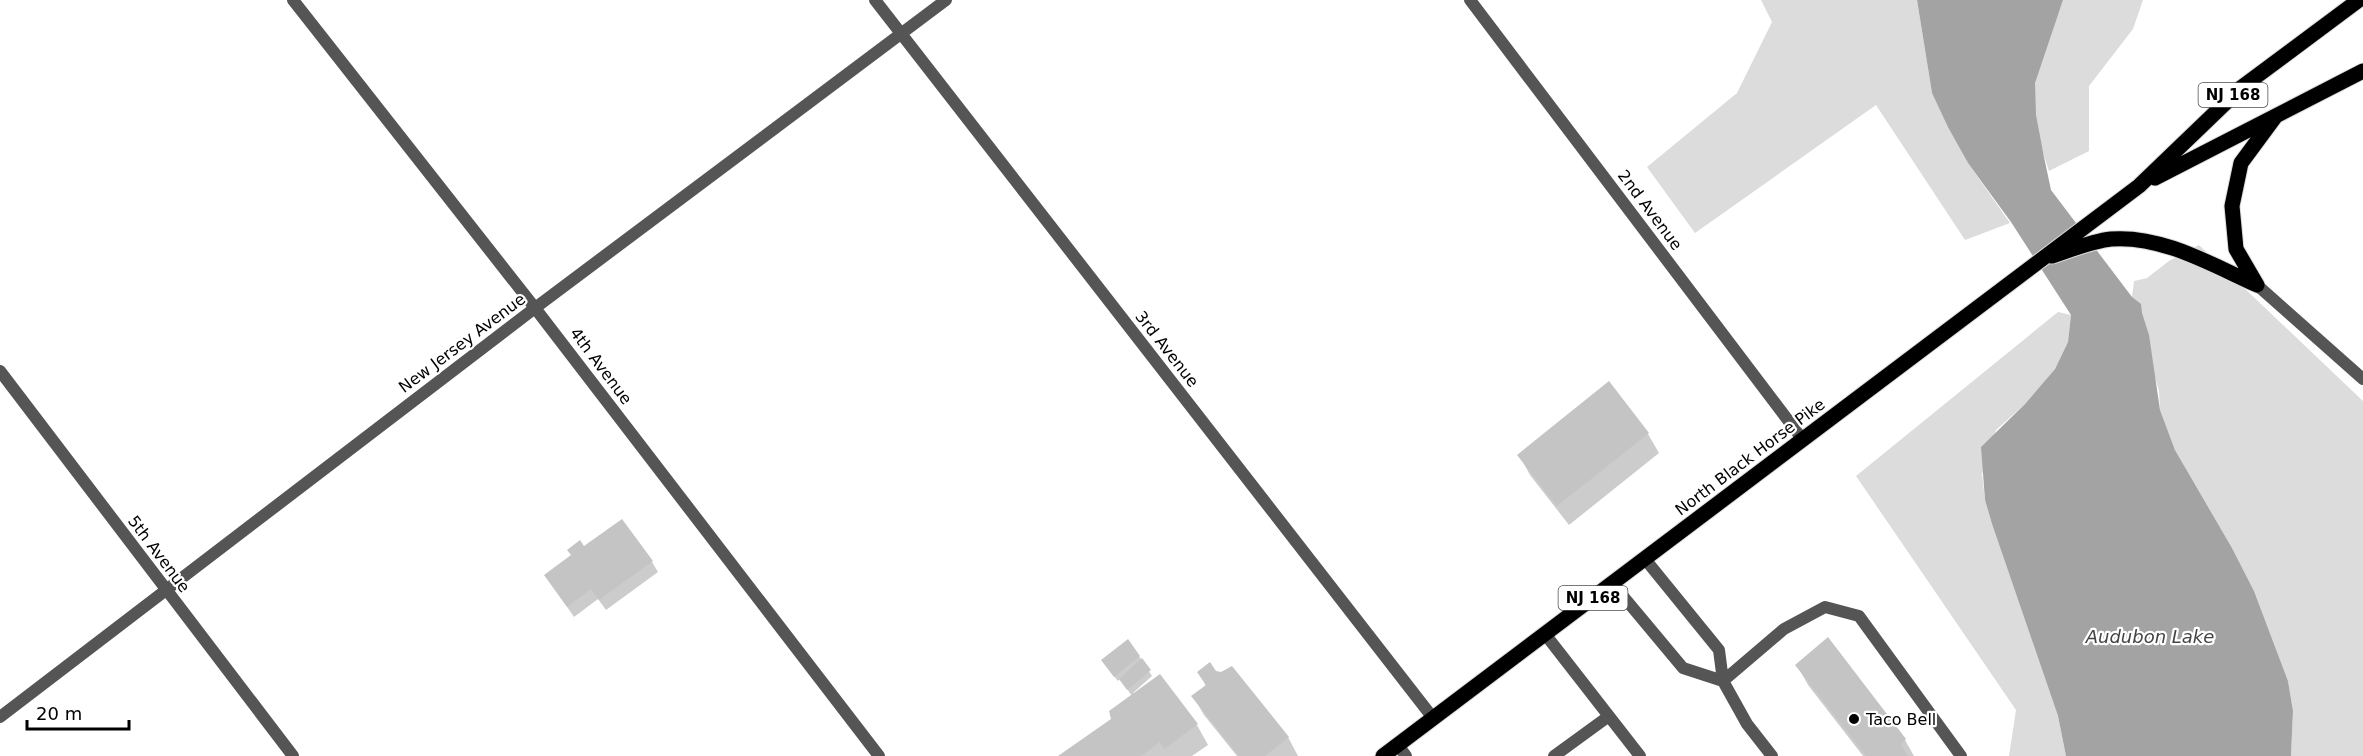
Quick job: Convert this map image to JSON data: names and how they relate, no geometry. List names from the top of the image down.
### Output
{
  "streets": {
    "main road": ["NJ 168", "North Black Horse Pike"],
    "street": [
      "2nd Avenue",
      "New Jersey Avenue",
      "3rd Avenue",
      "4th Avenue",
      "5th Avenue"
    ]
  },
  "crossings": [
    ["NJ 168", "North Black Horse Pike"],
    ["2nd Avenue", "North Black Horse Pike"],
    ["New Jersey Avenue", "3rd Avenue"],
    ["New Jersey Avenue", "4th Avenue"],
    ["New Jersey Avenue", "5th Avenue"],
    ["3rd Avenue", "North Black Horse Pike"]
  ],
  "water": ["Audubon Lake"],
  "places": ["Taco Bell"],
  "scale_bar": "20 m"
}
